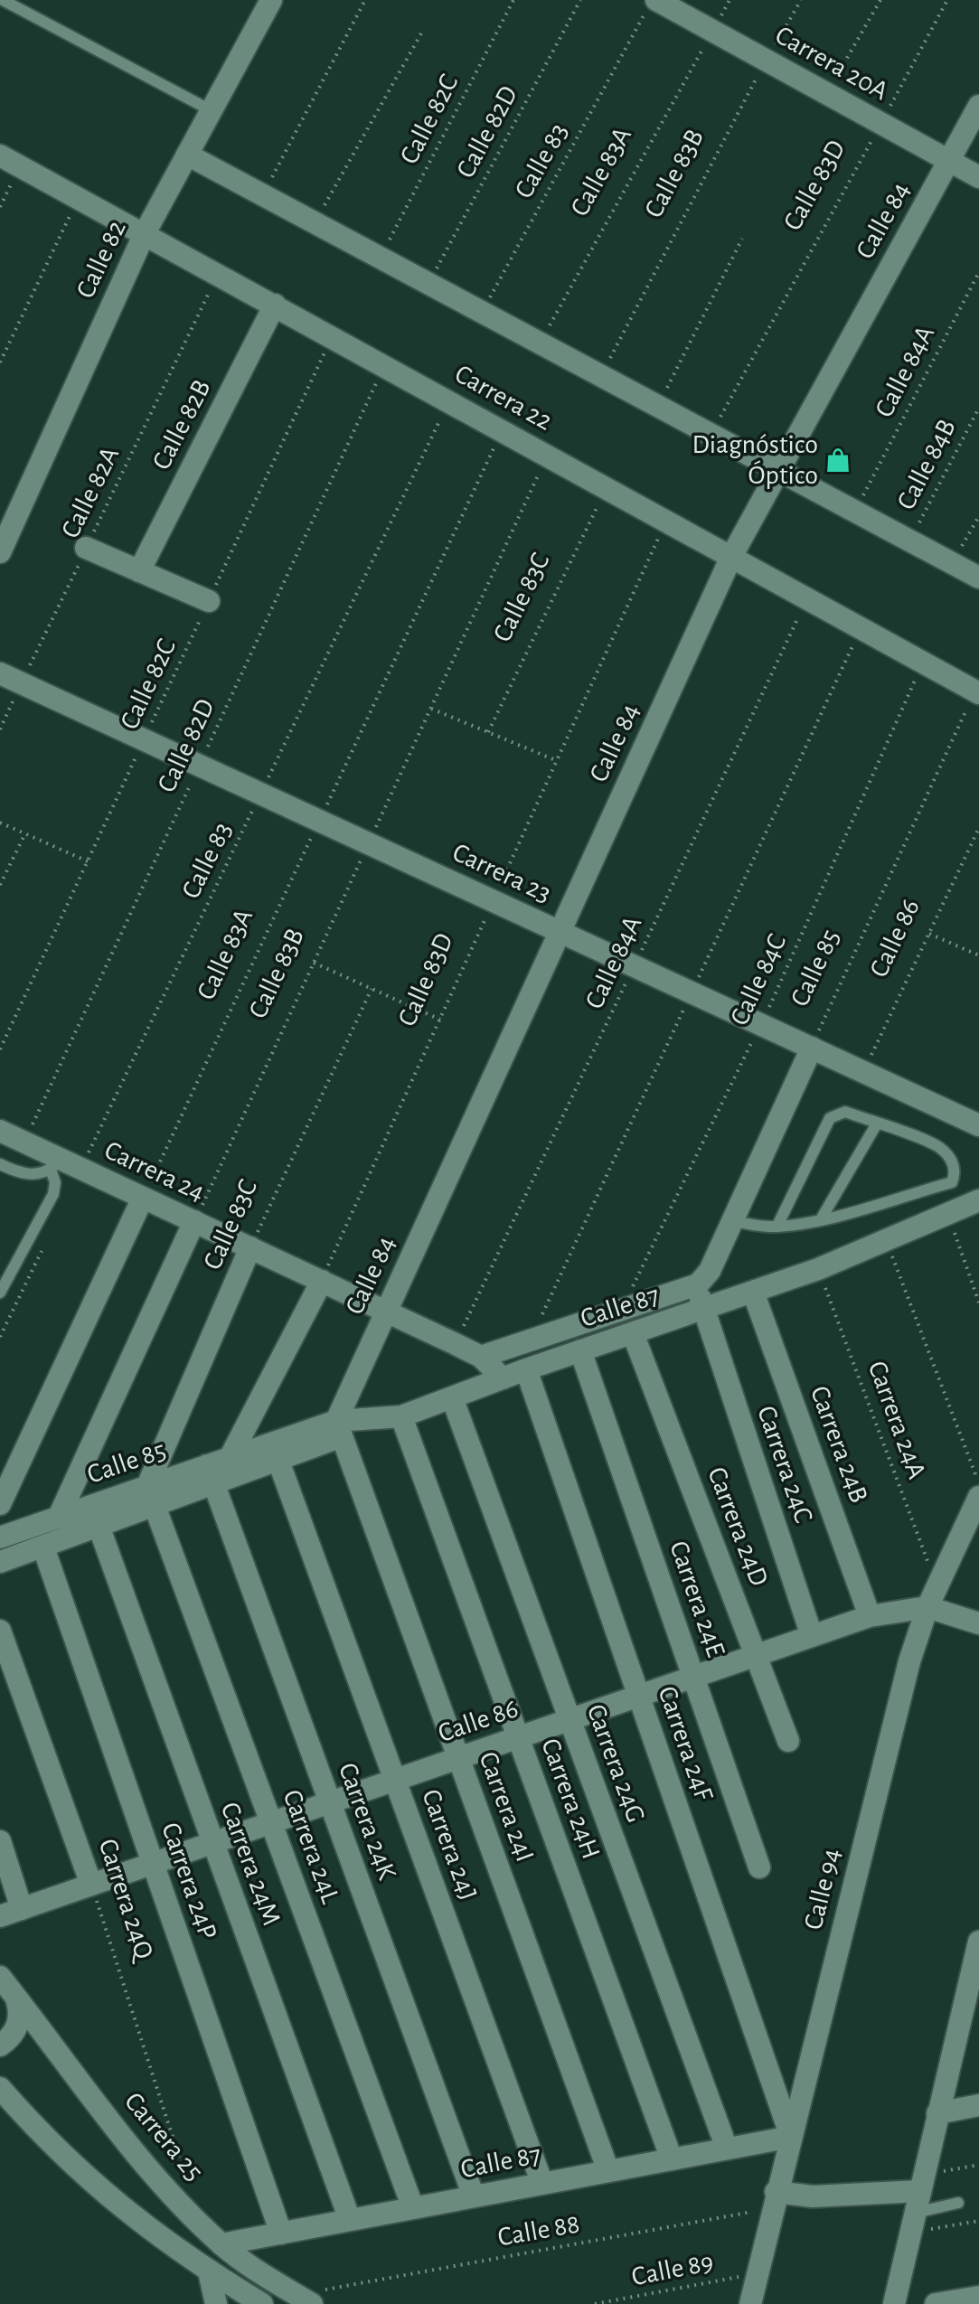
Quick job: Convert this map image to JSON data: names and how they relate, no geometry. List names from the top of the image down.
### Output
{
  "streets": {
    "street": [
      "Carrera 20A",
      "Calle 84",
      "Calle 82",
      "Carrera 22",
      "Calle 82B",
      "Calle 83C",
      "Carrera 23",
      "Calle 86",
      "Calle 85",
      "Carrera 24",
      "Calle 87",
      "Carrera 24B",
      "Carrera 24C",
      "Carrera 24D",
      "Carrera 24E",
      "Carrera 24F",
      "Carrera 24G",
      "Carrera 24H",
      "Carrera 24I",
      "Carrera 24K",
      "Carrera 24J",
      "Carrera 24L",
      "Carrera 24M",
      "Carrera 24P",
      "Calle 94",
      "Carrera 24Q",
      "Carrera 25"
    ],
    "path": [
      "Calle 82C",
      "Calle 82D",
      "Calle 83",
      "Calle 83A",
      "Calle 83B",
      "Calle 83D",
      "Calle 84A",
      "Calle 84B",
      "Calle 82A",
      "Calle 84C",
      "Carrera 24A",
      "Calle 88",
      "Calle 89"
    ]
  },
  "crossings": [
    ["Carrera 20A", "Calle 83A"],
    ["Carrera 20A", "Calle 83B"],
    ["Carrera 20A", "Calle 83D"],
    ["Carrera 20A", "Calle 84"],
    ["Calle 82C", "Carrera 22"],
    ["Calle 82C", "Carrera 23"],
    ["Calle 82D", "Carrera 22"],
    ["Calle 82D", "Carrera 23"],
    ["Calle 82D", "Carrera 24"],
    ["Calle 83", "Carrera 22"],
    ["Calle 83", "Carrera 23"],
    ["Calle 83", "Carrera 24"],
    ["Calle 83A", "Carrera 22"],
    ["Calle 83A", "Carrera 23"],
    ["Calle 83A", "Carrera 24"],
    ["Calle 83B", "Carrera 22"],
    ["Calle 83B", "Carrera 23"],
    ["Calle 83B", "Carrera 24"],
    ["Calle 83D", "Carrera 22"],
    ["Calle 83D", "Carrera 23"],
    ["Calle 83D", "Carrera 24"],
    ["Calle 84", "Carrera 22"],
    ["Calle 84", "Carrera 23"],
    ["Calle 84", "Carrera 24"],
    ["Calle 84", "Calle 87"],
    ["Calle 84", "Carrera 24I"],
    ["Calle 82", "Carrera 22"],
    ["Calle 84A", "Carrera 22"],
    ["Calle 84A", "Carrera 23"],
    ["Calle 84A", "Carrera 24"],
    ["Carrera 22", "Calle 82B"],
    ["Carrera 22", "Calle 82A"],
    ["Carrera 22", "Calle 83C"],
    ["Carrera 22", "Calle 85"],
    ["Carrera 22", "Calle 84C"],
    ["Calle 82A", "Carrera 23"],
    ["Calle 83C", "Calle 85"],
    ["Calle 83C", "Carrera 24"],
    ["Calle 83C", "Carrera 24L"],
    ["Carrera 23", "Calle 86"],
    ["Carrera 23", "Calle 85"],
    ["Carrera 23", "Calle 84C"],
    ["Calle 86", "Carrera 24B"],
    ["Calle 86", "Carrera 24C"],
    ["Calle 86", "Carrera 24D"],
    ["Calle 86", "Carrera 24E"],
    ["Calle 86", "Carrera 24F"],
    ["Calle 86", "Carrera 24G"],
    ["Calle 86", "Carrera 24H"],
    ["Calle 86", "Carrera 24I"],
    ["Calle 86", "Carrera 24K"],
    ["Calle 86", "Carrera 24J"],
    ["Calle 86", "Carrera 24L"],
    ["Calle 86", "Carrera 24M"],
    ["Calle 86", "Carrera 24P"],
    ["Calle 86", "Calle 94"],
    ["Calle 86", "Carrera 24Q"],
    ["Calle 85", "Calle 87"],
    ["Calle 85", "Carrera 24C"],
    ["Calle 85", "Carrera 24K"],
    ["Calle 85", "Carrera 24J"],
    ["Calle 85", "Carrera 24L"],
    ["Carrera 24", "Calle 87"],
    ["Calle 87", "Carrera 24A"],
    ["Calle 87", "Carrera 24B"],
    ["Calle 87", "Carrera 24C"],
    ["Calle 87", "Carrera 24D"],
    ["Calle 87", "Carrera 24E"],
    ["Calle 87", "Carrera 24F"],
    ["Calle 87", "Carrera 24G"],
    ["Calle 87", "Carrera 24H"],
    ["Calle 87", "Carrera 24I"],
    ["Calle 87", "Carrera 24K"],
    ["Calle 87", "Carrera 24J"],
    ["Calle 87", "Carrera 24L"],
    ["Calle 87", "Carrera 24M"],
    ["Calle 87", "Carrera 24P"],
    ["Calle 87", "Calle 94"],
    ["Calle 87", "Carrera 25"],
    ["Carrera 24A", "Calle 94"],
    ["Carrera 24F", "Calle 94"],
    ["Calle 94", "Calle 88"],
    ["Calle 94", "Calle 89"],
    ["Carrera 25", "Calle 88"]
  ],
  "places": {
    "shop": ["Diagnóstico Óptico"]
  }
}
